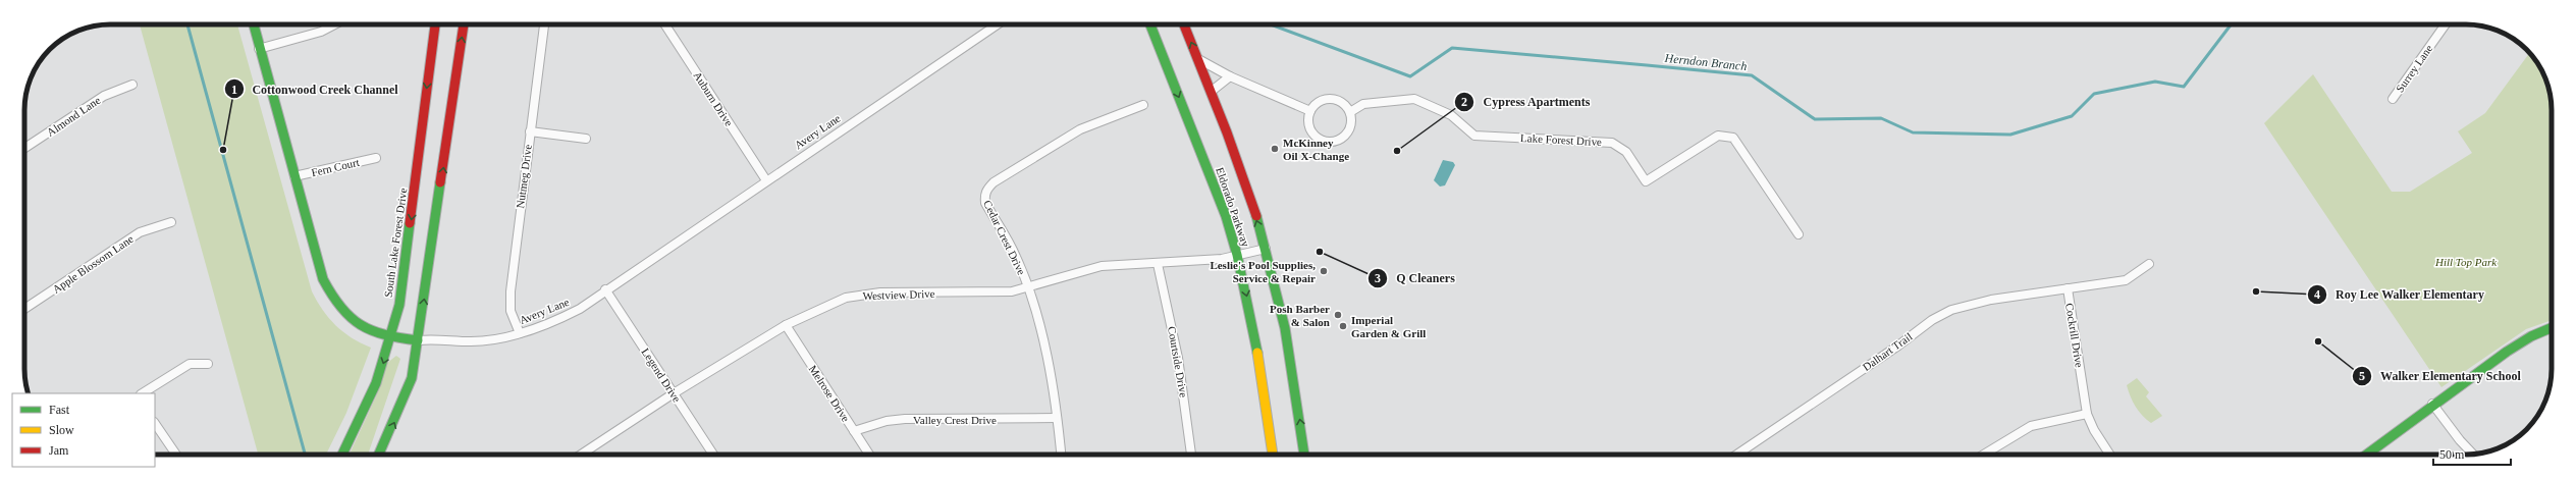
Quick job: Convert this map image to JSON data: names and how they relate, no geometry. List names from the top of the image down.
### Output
{
  "streets": {
    "main road": ["Avery Lane", "Eldorado Parkway", "South Lake Forest Drive"],
    "street": [
      "Surrey Lane",
      "Auburn Drive",
      "Almond Lane",
      "Lake Forest Drive",
      "Fern Court",
      "Nutmeg Drive",
      "Cedar Crest Drive",
      "Apple Blossom Lane",
      "Westview Drive",
      "Cockrill Drive",
      "Dalhart Trail",
      "Courtside Drive",
      "Legend Drive",
      "Melrose Drive",
      "Valley Crest Drive"
    ]
  },
  "crossings": [
    ["Auburn Drive", "Avery Lane"],
    ["Avery Lane", "Fern Court"],
    ["Avery Lane", "Nutmeg Drive"],
    ["Avery Lane", "South Lake Forest Drive"],
    ["Avery Lane", "Legend Drive"],
    ["Eldorado Parkway", "Westview Drive"],
    ["Cedar Crest Drive", "Westview Drive"],
    ["Cedar Crest Drive", "Valley Crest Drive"],
    ["Westview Drive", "Courtside Drive"],
    ["Westview Drive", "Legend Drive"],
    ["Westview Drive", "Melrose Drive"],
    ["Cockrill Drive", "Dalhart Trail"],
    ["Melrose Drive", "Valley Crest Drive"]
  ],
  "water": ["Herndon Branch"],
  "parks": ["Hill Top Park"],
  "places": [
    "McKinney Oil X-Change",
    "Cottonwood Creek Channel",
    "Cypress Apartments",
    "Q Cleaners",
    "Leslie's Pool Supplies, Service & Repair",
    "Roy Lee Walker Elementary",
    "Posh Barber & Salon",
    "Imperial Garden & Grill",
    "Walker Elementary School"
  ],
  "legend": ["Fast", "Slow", "Jam"],
  "scale_bar": "50 m"
}
